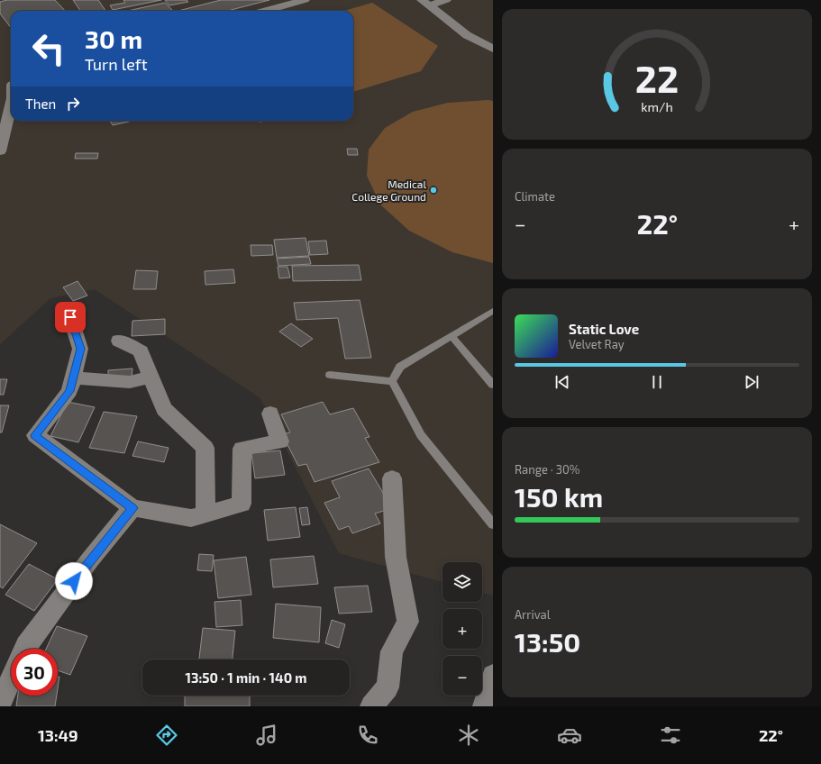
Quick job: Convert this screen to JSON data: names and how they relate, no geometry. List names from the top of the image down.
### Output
{
  "places": ["Medical College Ground"],
  "page": {
    "turn": ["30 m", "Turn left"],
    "then": "Then",
    "tile": [
      "Climate",
      ["Range · 30%", "150 km"],
      ["Arrival", "13:50"]
    ],
    "heat": ["−", "22°", "+"],
    "song": ["Static Love", "Velvet Ray"],
    "map_buttons": ["+", "−"],
    "limit": "30",
    "trip": "13:50 · 1 min · 140 m",
    "tabs": ["13:49", "22°"],
    "gauge": ["22", "km/h"]
  }
}
